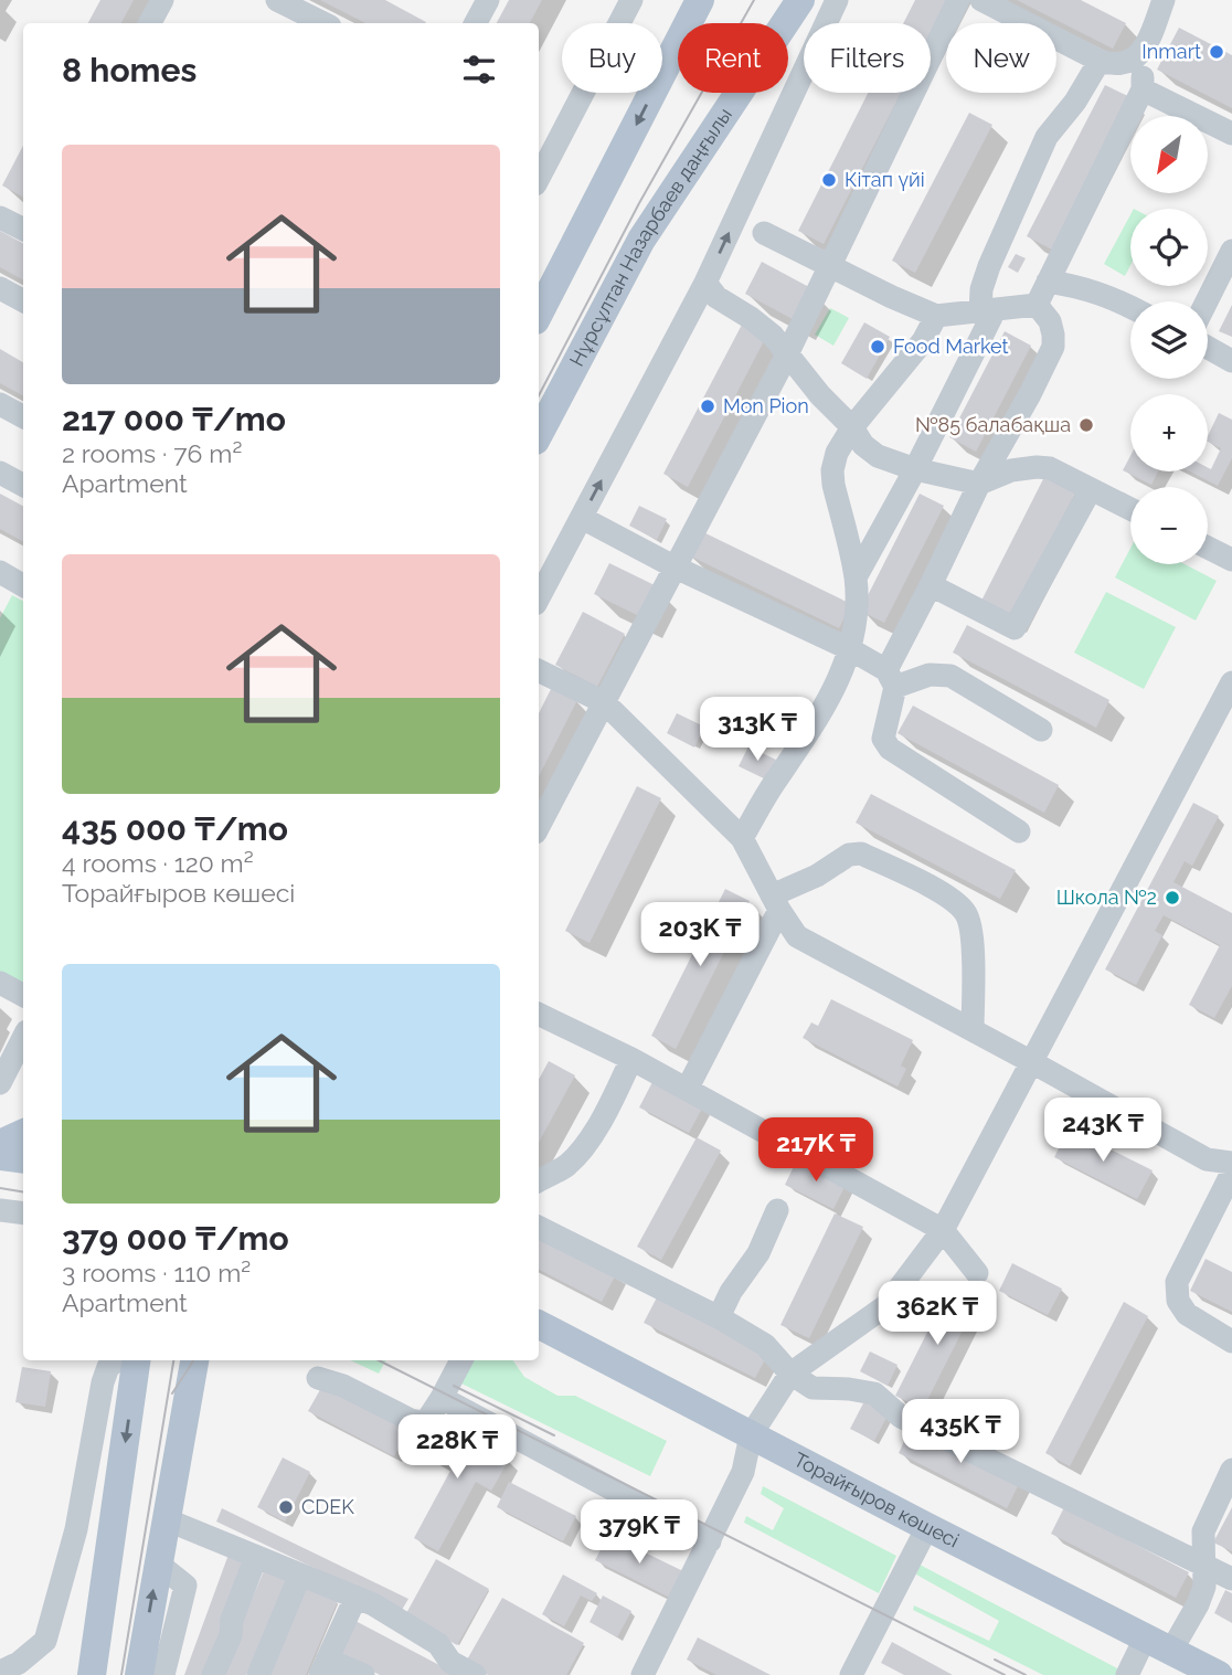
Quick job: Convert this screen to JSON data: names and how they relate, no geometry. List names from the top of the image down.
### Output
{
  "streets": {
    "main road": ["Нұрсұлтан Назарбаев даңғылы", "Торайғыров көшесі"]
  },
  "places": [
    "Inmart",
    "Кітап үйі",
    "Food Market",
    "Mon Pion",
    "№85 балабақша",
    "Школа №2",
    "CDEK"
  ],
  "north": "bottom left",
  "page": {
    "chip": [
      "Buy",
      "Rent",
      "Filters",
      "New"
    ],
    "heading": "8 homes",
    "map_buttons": ["+", "−"],
    "list": [
      {
        "name": "217 000 ₸/mo",
        "note": "2 rooms · 76 m² · Apartment"
      },
      {
        "name": "435 000 ₸/mo",
        "note": "4 rooms · 120 m² · Торайғыров көшесі"
      },
      {
        "name": "379 000 ₸/mo",
        "note": "3 rooms · 110 m² · Apartment"
      }
    ],
    "price": [
      "313K ₸",
      "203K ₸",
      "243K ₸",
      "217K ₸",
      "362K ₸",
      "435K ₸",
      "228K ₸",
      "379K ₸"
    ]
  }
}
